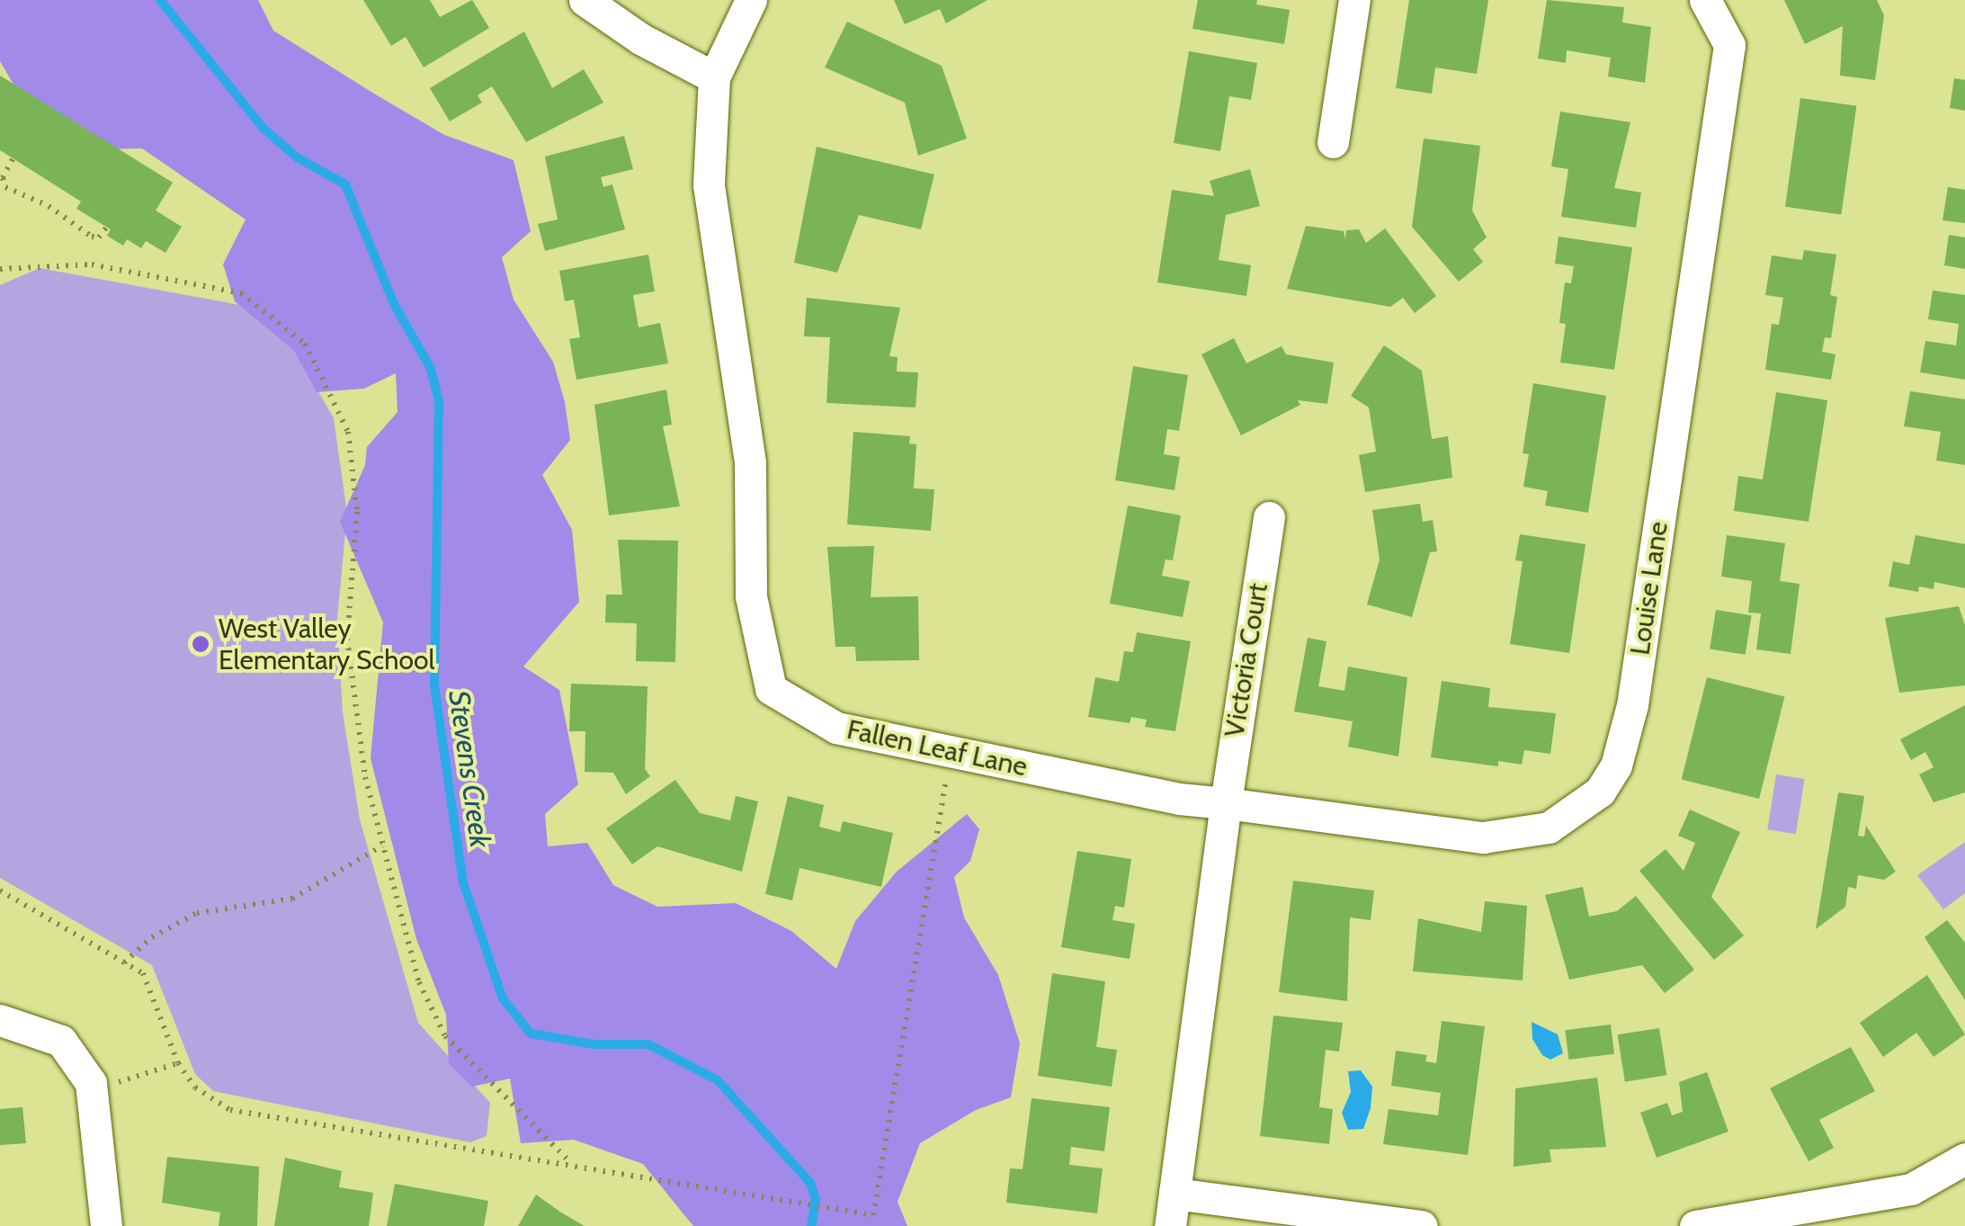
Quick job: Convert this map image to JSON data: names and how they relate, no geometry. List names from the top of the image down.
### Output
{
  "streets": {
    "street": ["Louise Lane", "Victoria Court", "Fallen Leaf Lane"]
  },
  "crossings": [
    ["Louise Lane", "Victoria Court"],
    ["Louise Lane", "Fallen Leaf Lane"],
    ["Victoria Court", "Fallen Leaf Lane"]
  ],
  "water": ["Stevens Creek"],
  "places": ["West Valley Elementary School"]
}
